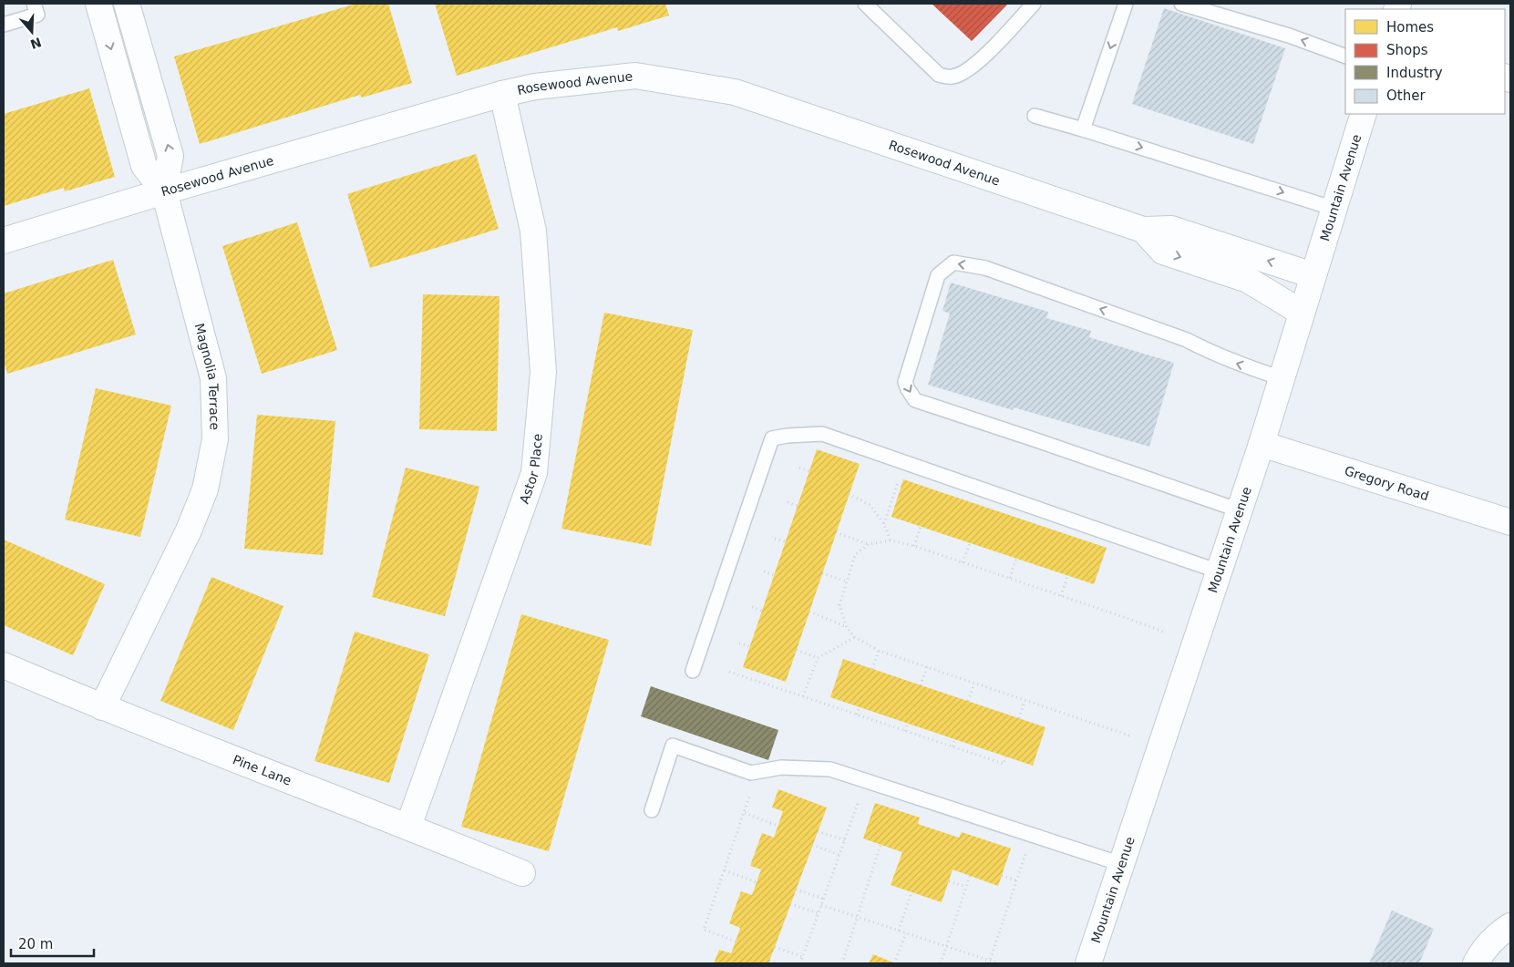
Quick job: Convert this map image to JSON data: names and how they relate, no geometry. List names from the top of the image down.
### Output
{
  "streets": {
    "street": [
      "Rosewood Avenue",
      "Mountain Avenue",
      "Magnolia Terrace",
      "Astor Place",
      "Gregory Road",
      "Pine Lane"
    ]
  },
  "crossings": [
    ["Rosewood Avenue", "Mountain Avenue"],
    ["Rosewood Avenue", "Magnolia Terrace"],
    ["Rosewood Avenue", "Astor Place"],
    ["Mountain Avenue", "Gregory Road"],
    ["Magnolia Terrace", "Pine Lane"],
    ["Astor Place", "Pine Lane"]
  ],
  "legend": [
    "Homes",
    "Shops",
    "Industry",
    "Other"
  ],
  "scale_bar": "20 m",
  "north": "bottom"
}
